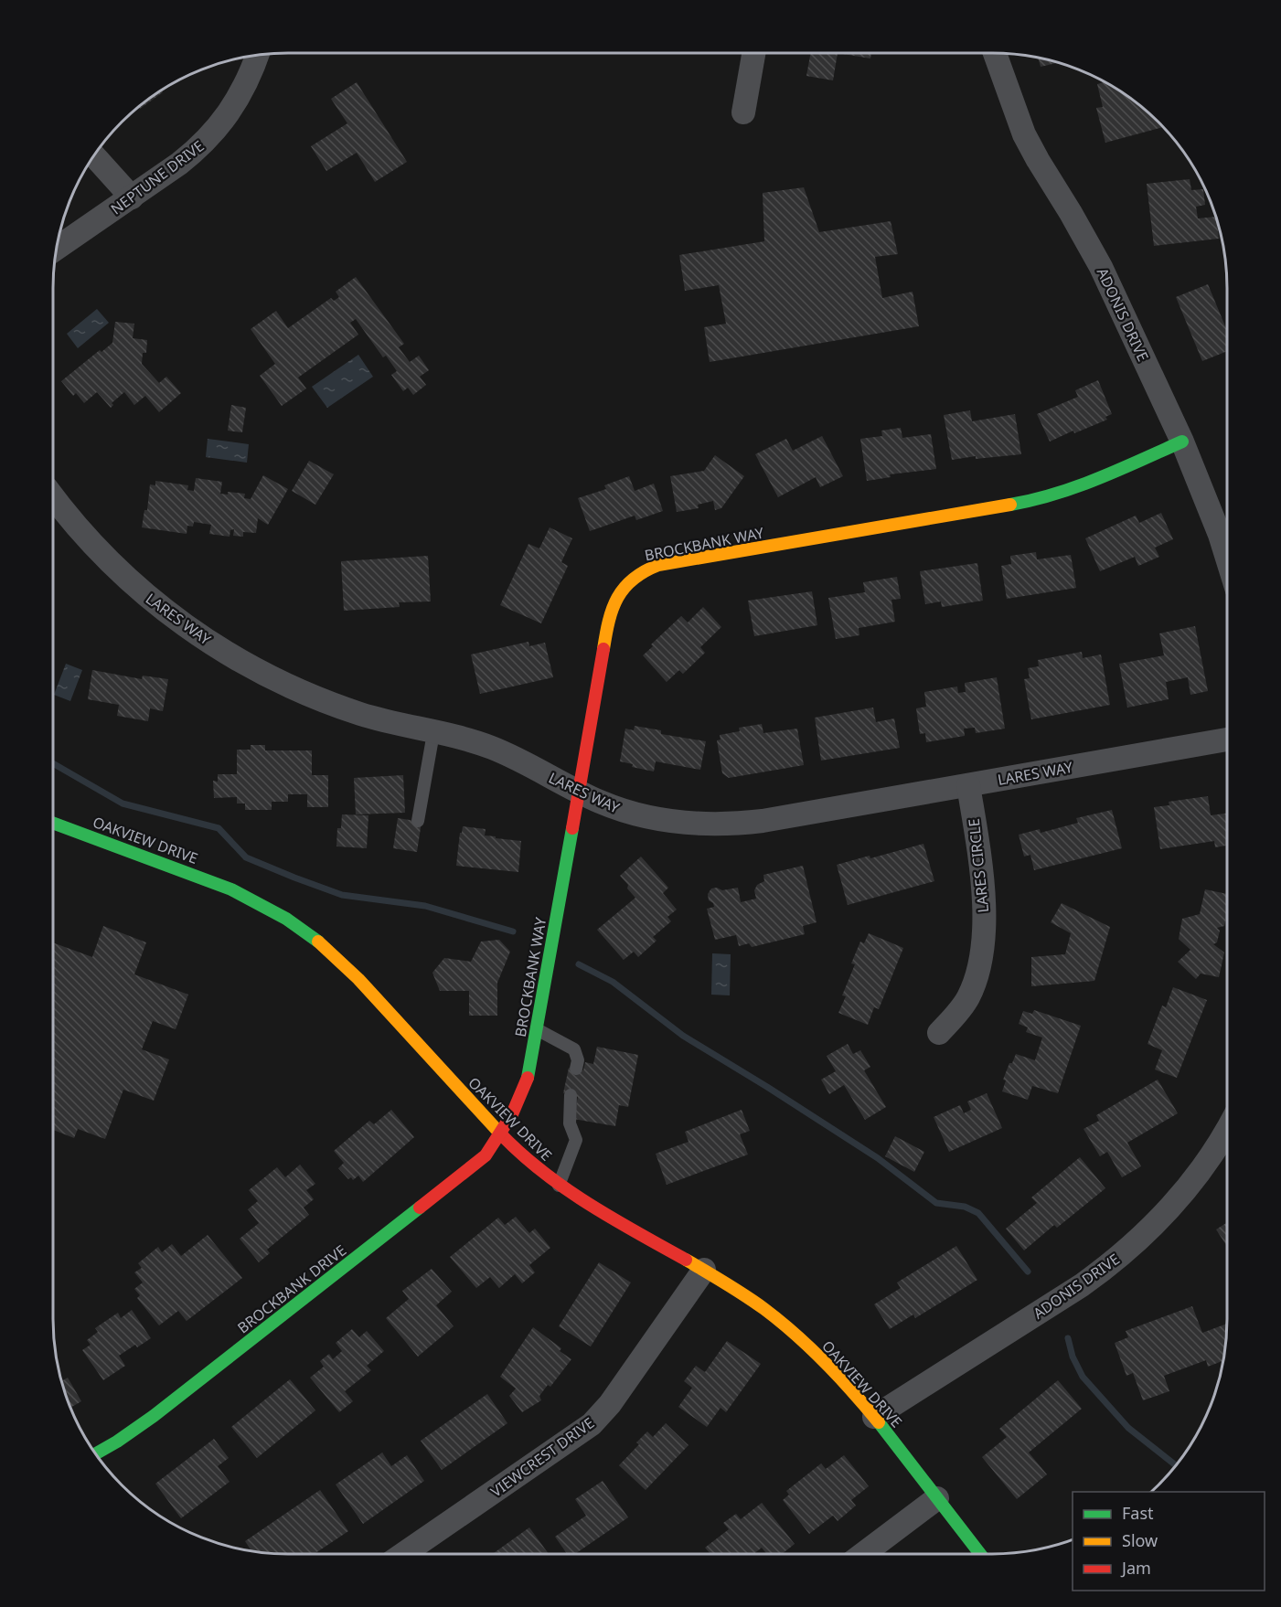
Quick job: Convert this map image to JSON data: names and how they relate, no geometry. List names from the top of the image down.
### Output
{
  "streets": {
    "street": [
      "NEPTUNE DRIVE",
      "ADONIS DRIVE",
      "BROCKBANK WAY",
      "LARES WAY",
      "OAKVIEW DRIVE",
      "LARES CIRCLE",
      "BROCKBANK DRIVE",
      "VIEWCREST DRIVE"
    ]
  },
  "crossings": [
    ["ADONIS DRIVE", "BROCKBANK WAY"],
    ["ADONIS DRIVE", "OAKVIEW DRIVE"],
    ["BROCKBANK WAY", "LARES WAY"],
    ["BROCKBANK WAY", "OAKVIEW DRIVE"],
    ["BROCKBANK WAY", "BROCKBANK DRIVE"],
    ["LARES WAY", "LARES CIRCLE"],
    ["OAKVIEW DRIVE", "BROCKBANK DRIVE"],
    ["OAKVIEW DRIVE", "VIEWCREST DRIVE"]
  ],
  "legend": ["Fast", "Slow", "Jam"]
}
